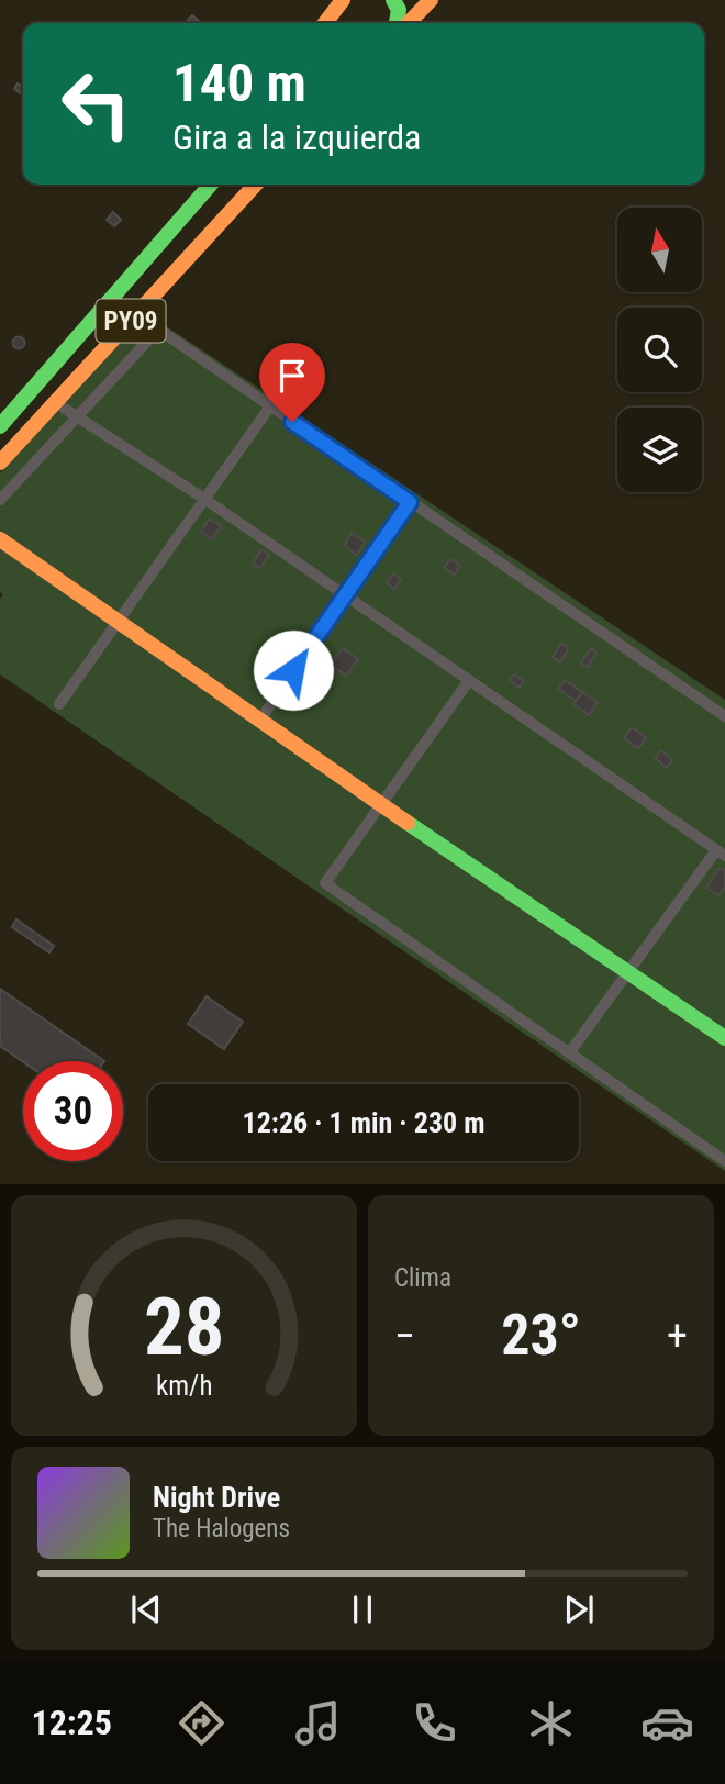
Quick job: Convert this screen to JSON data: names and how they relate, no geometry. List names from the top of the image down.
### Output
{
  "streets": {
    "main road": ["PY09"]
  },
  "north": "top",
  "page": {
    "turn": ["140 m", "Gira a la izquierda"],
    "limit": "30",
    "trip": "12:26 · 1 min · 230 m",
    "tile": "Clima",
    "heat": ["−", "23°", "+"],
    "song": ["Night Drive", "The Halogens"],
    "tabs": "12:25",
    "gauge": ["28", "km/h"]
  }
}
